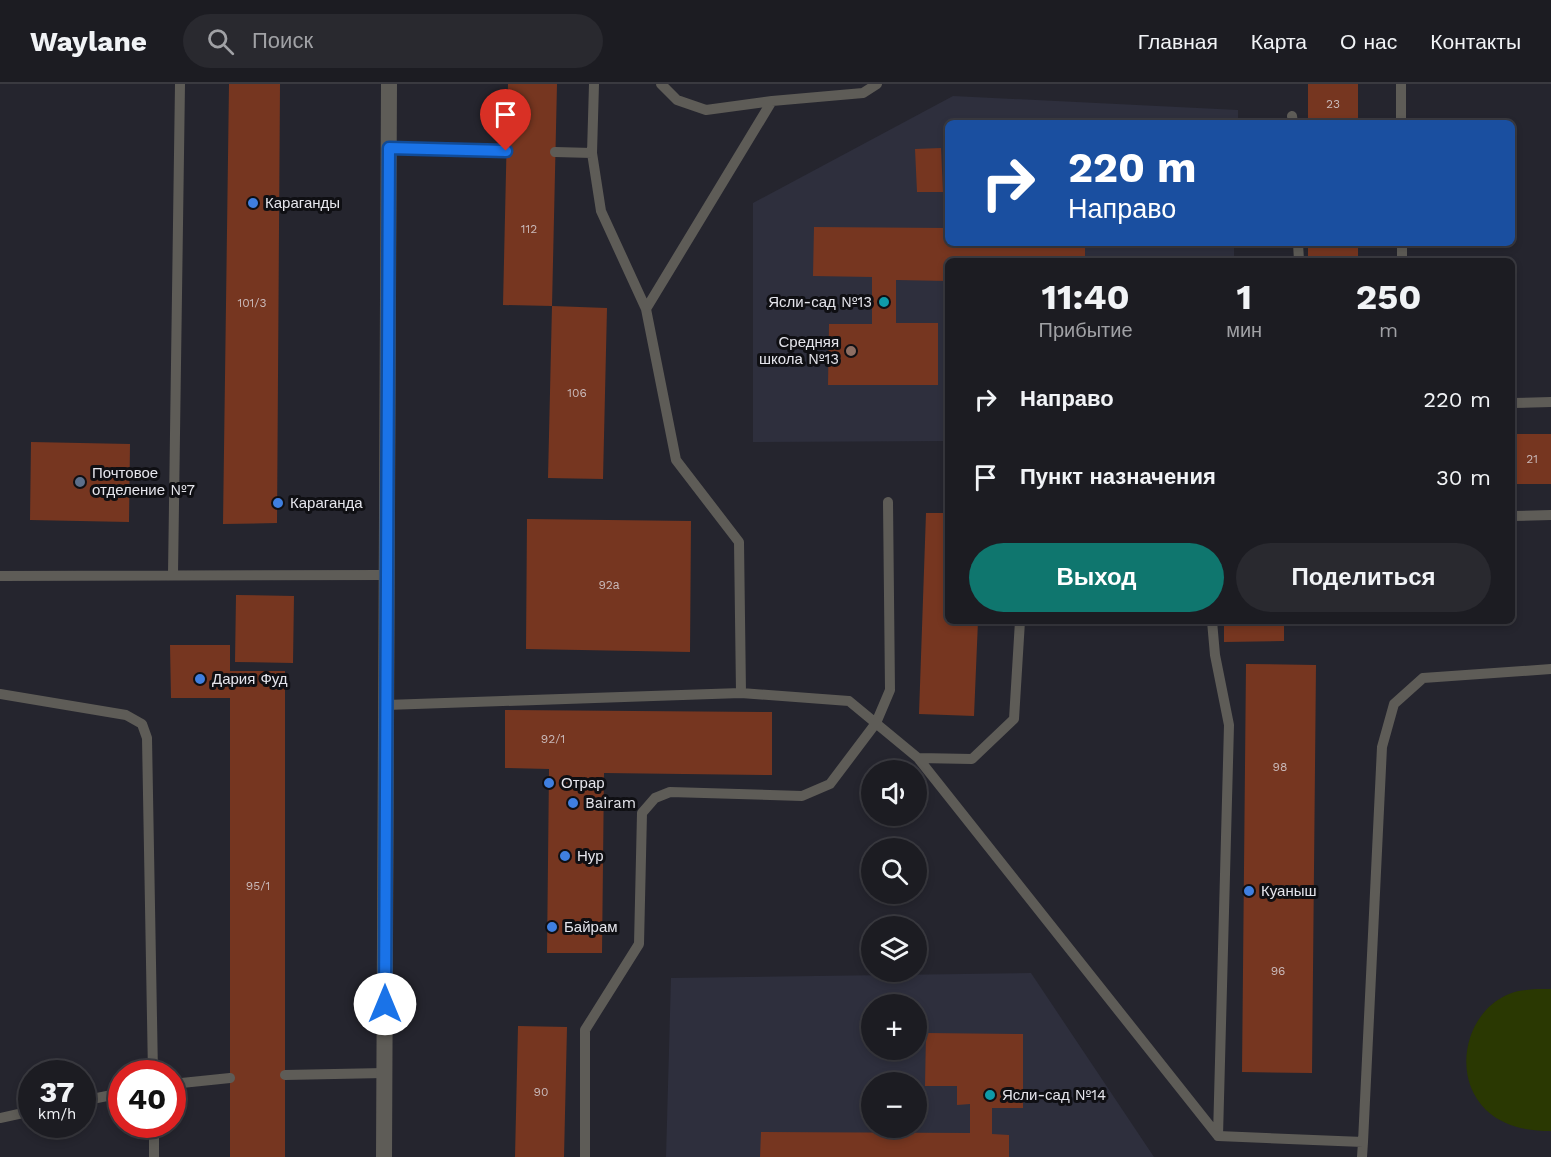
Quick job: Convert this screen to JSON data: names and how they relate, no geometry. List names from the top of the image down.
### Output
{
  "places": [
    "Караганды",
    "Ясли-сад №13",
    "Средняя школа №13",
    "Почтовое отделение №7",
    "Караганда",
    "Дария Фуд",
    "Отрар",
    "Bairam",
    "Нур",
    "Куаныш",
    "Байрам",
    "Ясли-сад №14"
  ],
  "house_numbers": [
    "23",
    "112",
    "101/3",
    "106",
    "21",
    "92а",
    "92/1",
    "98",
    "95/1",
    "96",
    "90"
  ],
  "page": {
    "header": "Waylane",
    "search": "Поиск",
    "nav": [
      "Главная",
      "Карта",
      "О нас",
      "Контакты"
    ],
    "turn": ["220 m", "Направо"],
    "eta": [
      "11:40",
      "Прибытие",
      "1",
      "мин",
      "250",
      "m"
    ],
    "list": [
      {
        "name": "Направо",
        "value": "220 m"
      },
      {
        "name": "Пункт назначения",
        "value": "30 m"
      }
    ],
    "buttons": ["Выход", "Поделиться"],
    "map_buttons": ["+", "−"],
    "speed": "37 km/h",
    "limit": "40"
  }
}
